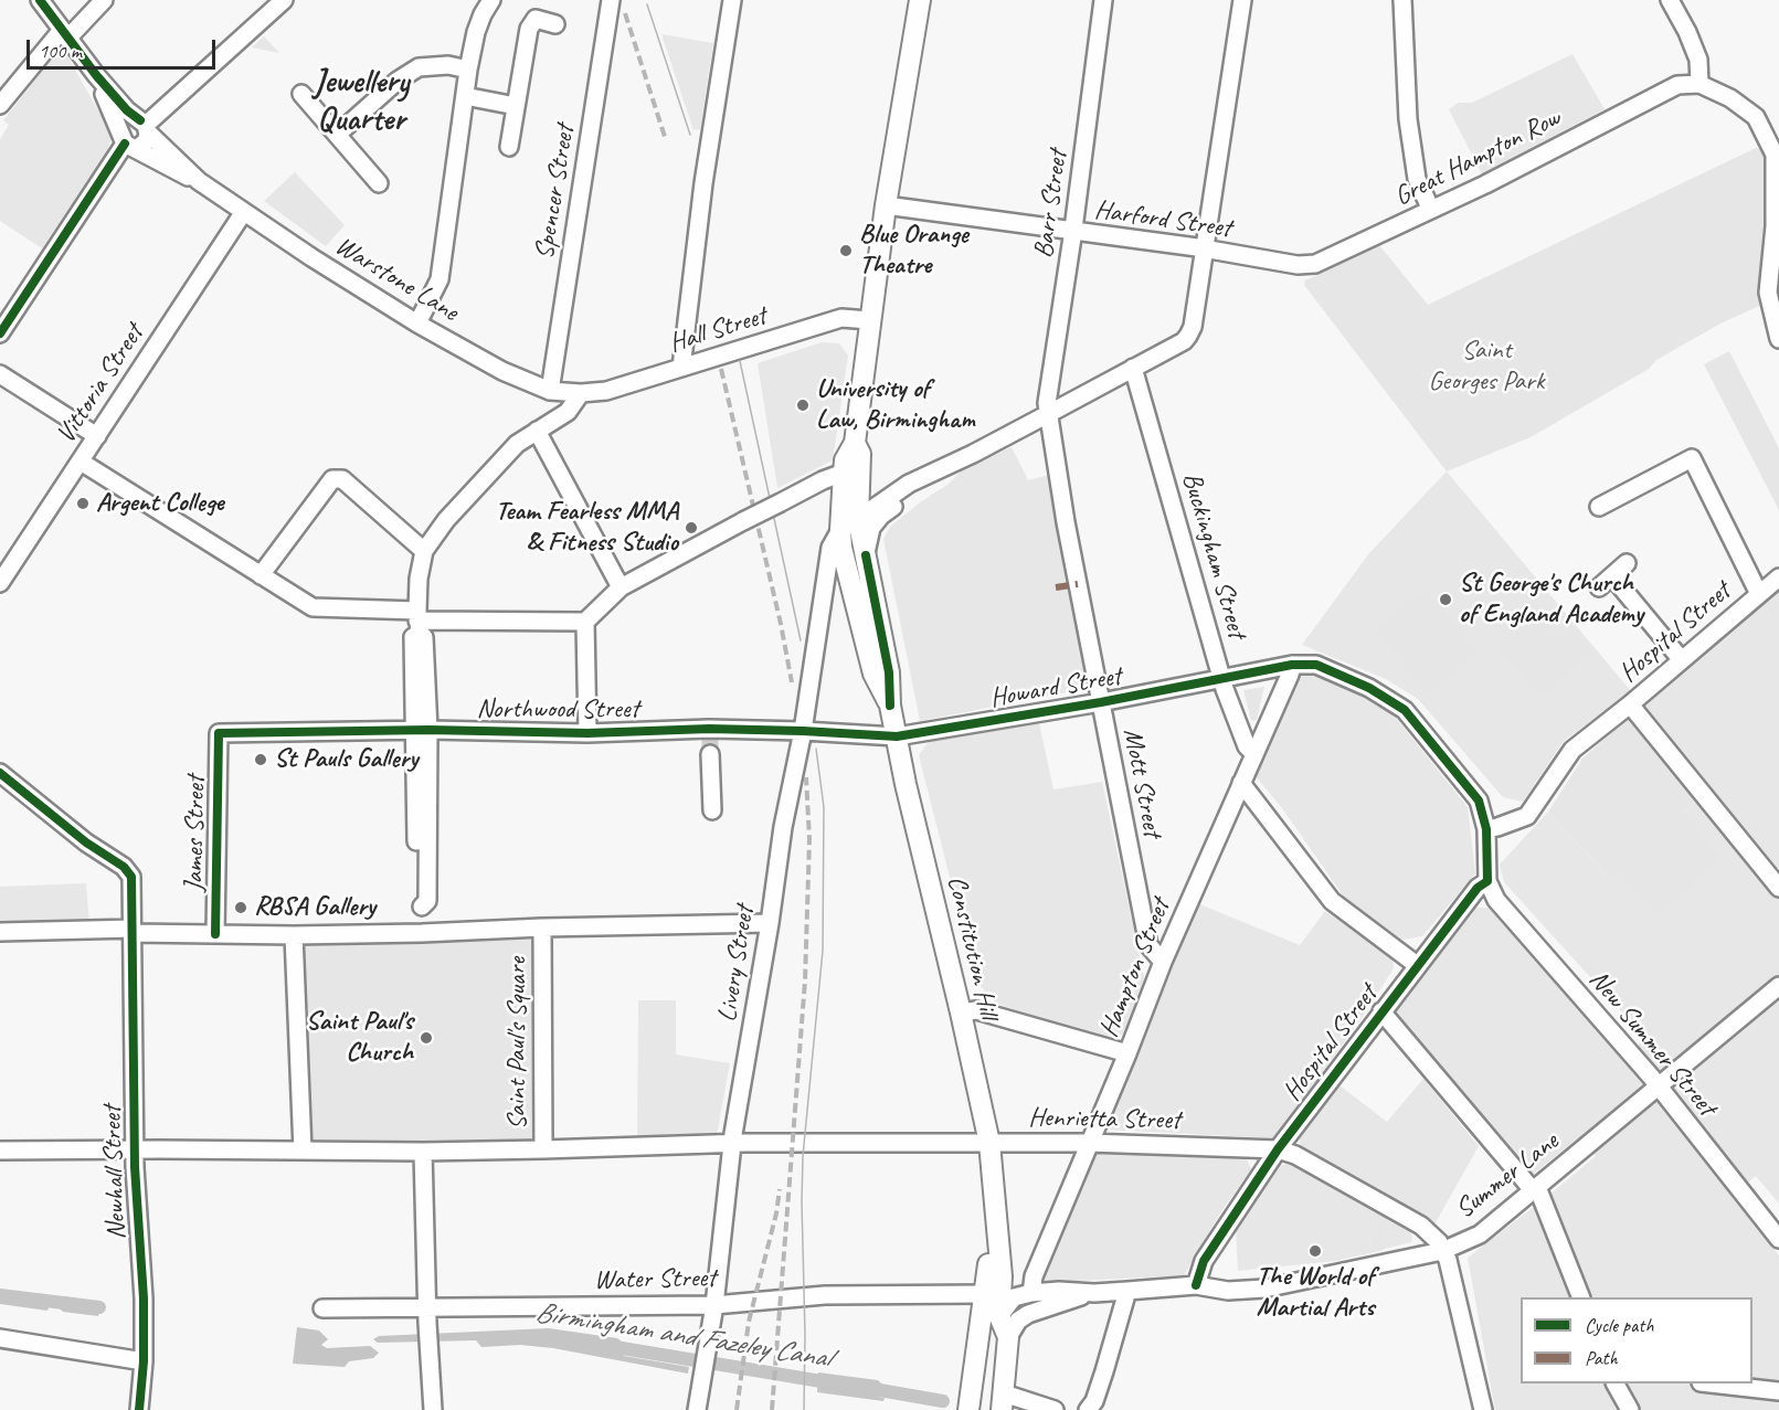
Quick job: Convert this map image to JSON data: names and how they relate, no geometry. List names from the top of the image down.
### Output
{
  "streets": {
    "main road": ["Constitution Hill"],
    "street": [
      "Great Hampton Row",
      "Spencer Street",
      "Barr Street",
      "Harford Street",
      "Warstone Lane",
      "Hall Street",
      "Vittoria Street",
      "Buckingham Street",
      "Hospital Street",
      "Howard Street",
      "Northwood Street",
      "Mott Street",
      "James Street",
      "Livery Street",
      "Hampton Street",
      "Saint Paul's Square",
      "New Summer Street",
      "Henrietta Street",
      "Newhall Street",
      "Summer Lane",
      "Water Street"
    ]
  },
  "crossings": [
    ["Great Hampton Row", "Harford Street"],
    ["Spencer Street", "Warstone Lane"],
    ["Barr Street", "Harford Street"],
    ["Barr Street", "Mott Street"],
    ["Warstone Lane", "Hall Street"],
    ["Warstone Lane", "Vittoria Street"],
    ["Buckingham Street", "Howard Street"],
    ["Buckingham Street", "Hampton Street"],
    ["Hospital Street", "Howard Street"],
    ["Hospital Street", "New Summer Street"],
    ["Hospital Street", "Henrietta Street"],
    ["Hospital Street", "Summer Lane"],
    ["Howard Street", "Northwood Street"],
    ["Howard Street", "Mott Street"],
    ["Howard Street", "Constitution Hill"],
    ["Howard Street", "Hampton Street"],
    ["Northwood Street", "James Street"],
    ["Northwood Street", "Constitution Hill"],
    ["Northwood Street", "Livery Street"],
    ["Mott Street", "Hampton Street"],
    ["James Street", "Saint Paul's Square"],
    ["Constitution Hill", "Livery Street"],
    ["Constitution Hill", "Henrietta Street"],
    ["Constitution Hill", "Summer Lane"],
    ["Constitution Hill", "Water Street"],
    ["Livery Street", "Henrietta Street"],
    ["Livery Street", "Water Street"],
    ["Hampton Street", "Henrietta Street"],
    ["Hampton Street", "Summer Lane"],
    ["Saint Paul's Square", "Henrietta Street"],
    ["Saint Paul's Square", "Newhall Street"],
    ["New Summer Street", "Summer Lane"],
    ["Henrietta Street", "Summer Lane"]
  ],
  "districts": ["Jewellery Quarter"],
  "water": ["Birmingham and Fazeley Canal"],
  "parks": ["Saint Georges Park"],
  "places": [
    "Blue Orange Theatre",
    "University of Law, Birmingham",
    "Argent College",
    "Team Fearless MMA & Fitness Studio",
    "St George's Church of England Academy",
    "St Pauls Gallery",
    "RBSA Gallery",
    "Saint Paul's Church",
    "The World of Martial Arts"
  ],
  "legend": ["Cycle path", "Path"],
  "scale_bar": "100 m"
}
